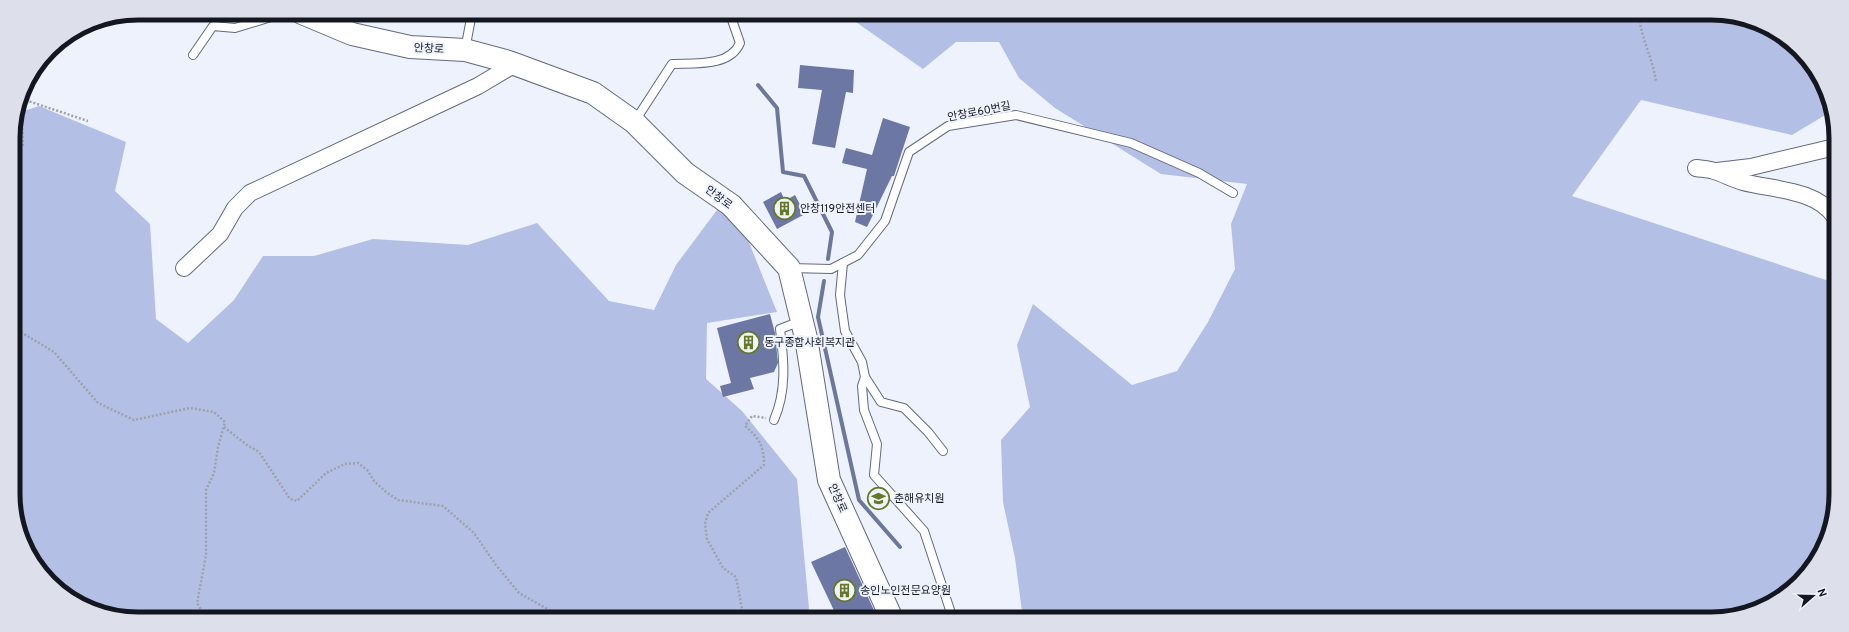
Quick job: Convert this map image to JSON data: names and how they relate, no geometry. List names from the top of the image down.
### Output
{
  "streets": {
    "street": ["안창로"],
    "lane": ["안창로60번길"]
  },
  "crossings": [
    ["안창로", "안창로60번길"]
  ],
  "places": {
    "building": ["안창119안전센터", "동구종합사회복지관", "송인노인전문요양원"],
    "school or university": ["춘해유치원"]
  },
  "north": "right"
}
